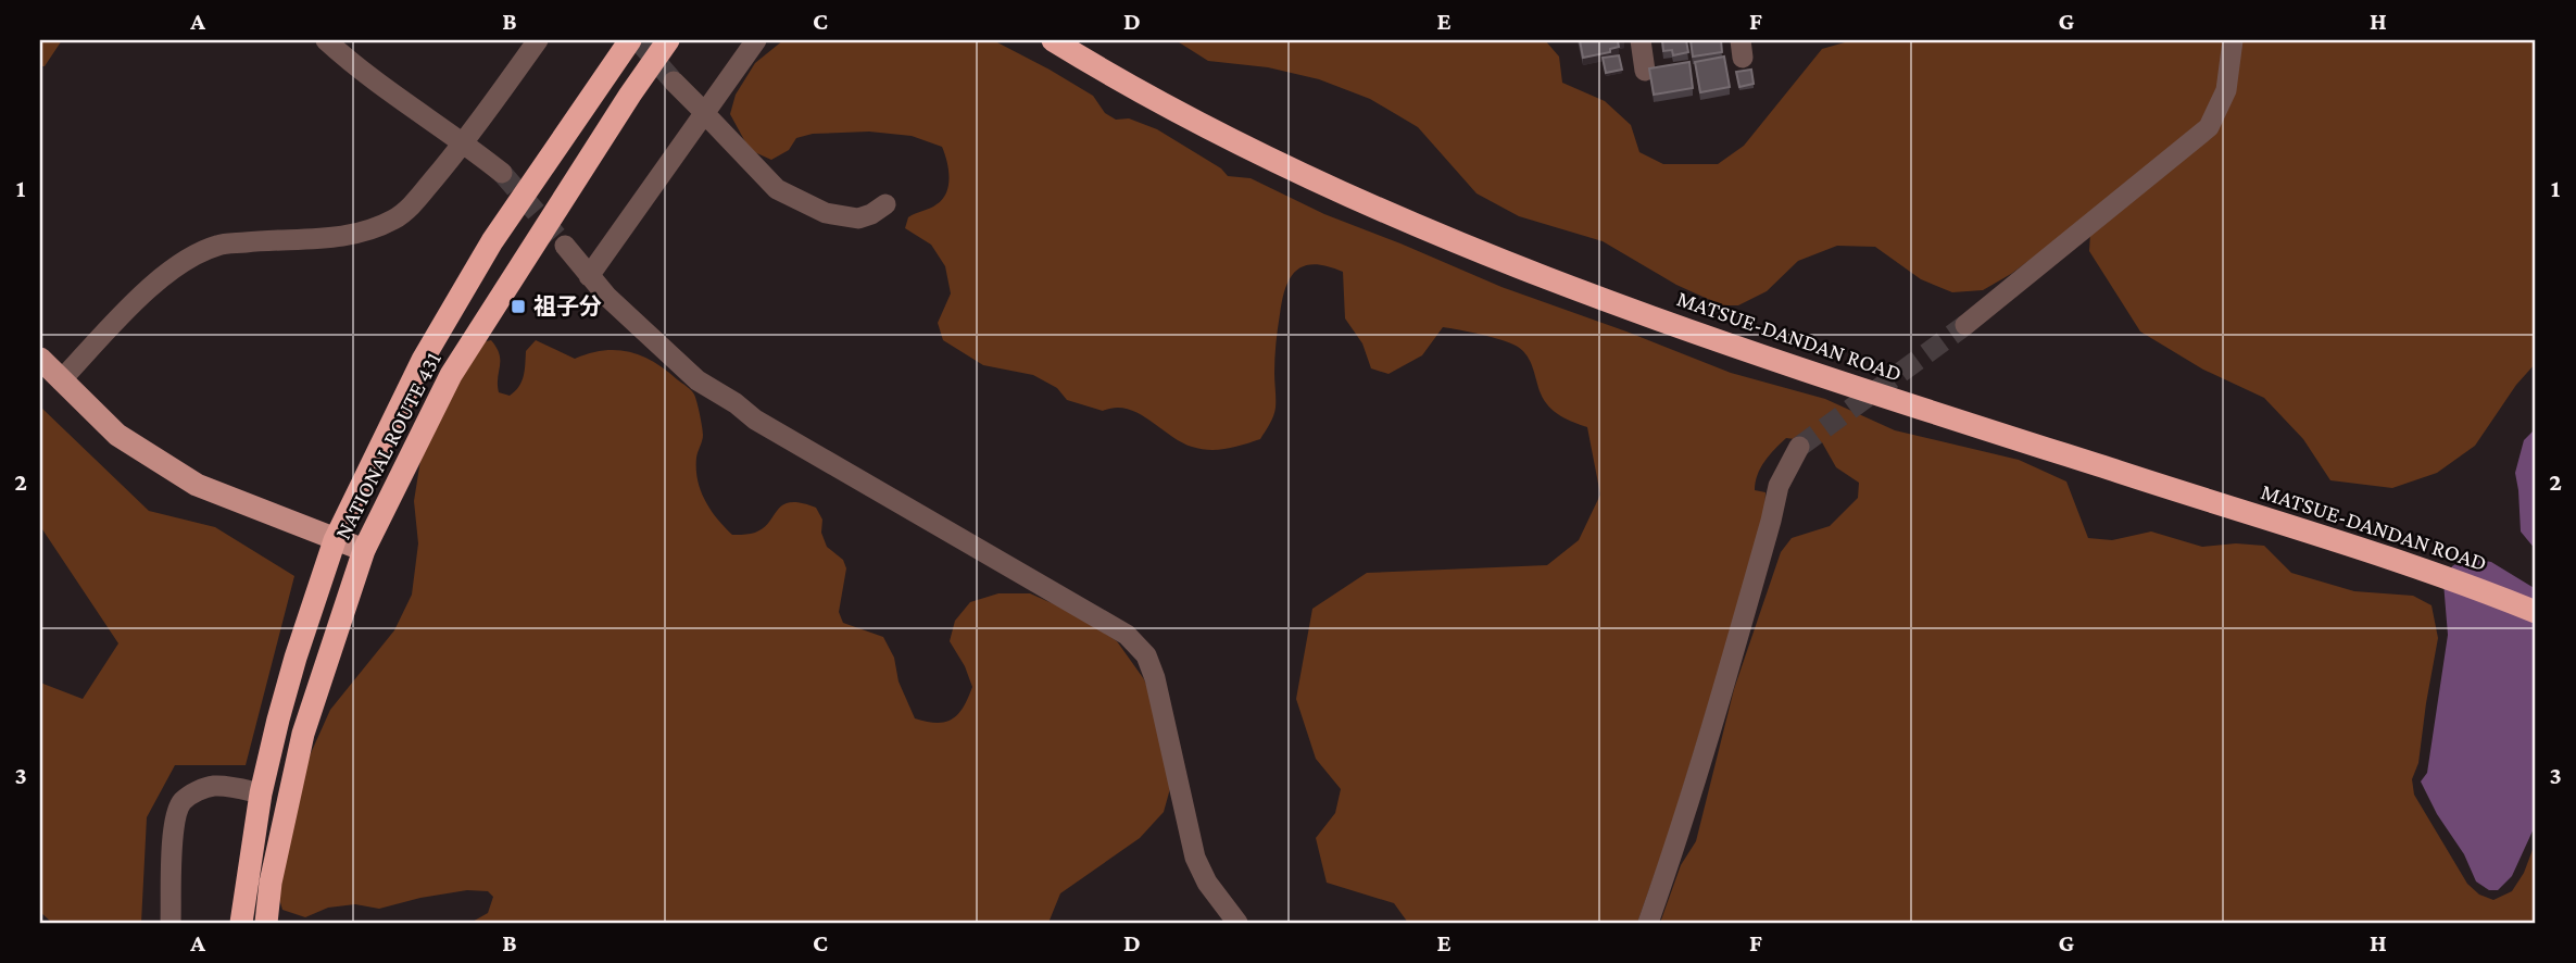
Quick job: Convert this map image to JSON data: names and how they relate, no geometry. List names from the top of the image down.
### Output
{
  "streets": {
    "highway": ["MATSUE-DANDAN ROAD", "NATIONAL ROUTE 431"]
  },
  "places": {
    "transit": ["祖子分"]
  },
  "grid": {
    "columns": [
      "A",
      "B",
      "C",
      "D",
      "E",
      "F",
      "G",
      "H"
    ],
    "rows": ["1", "2", "3"]
  }
}
